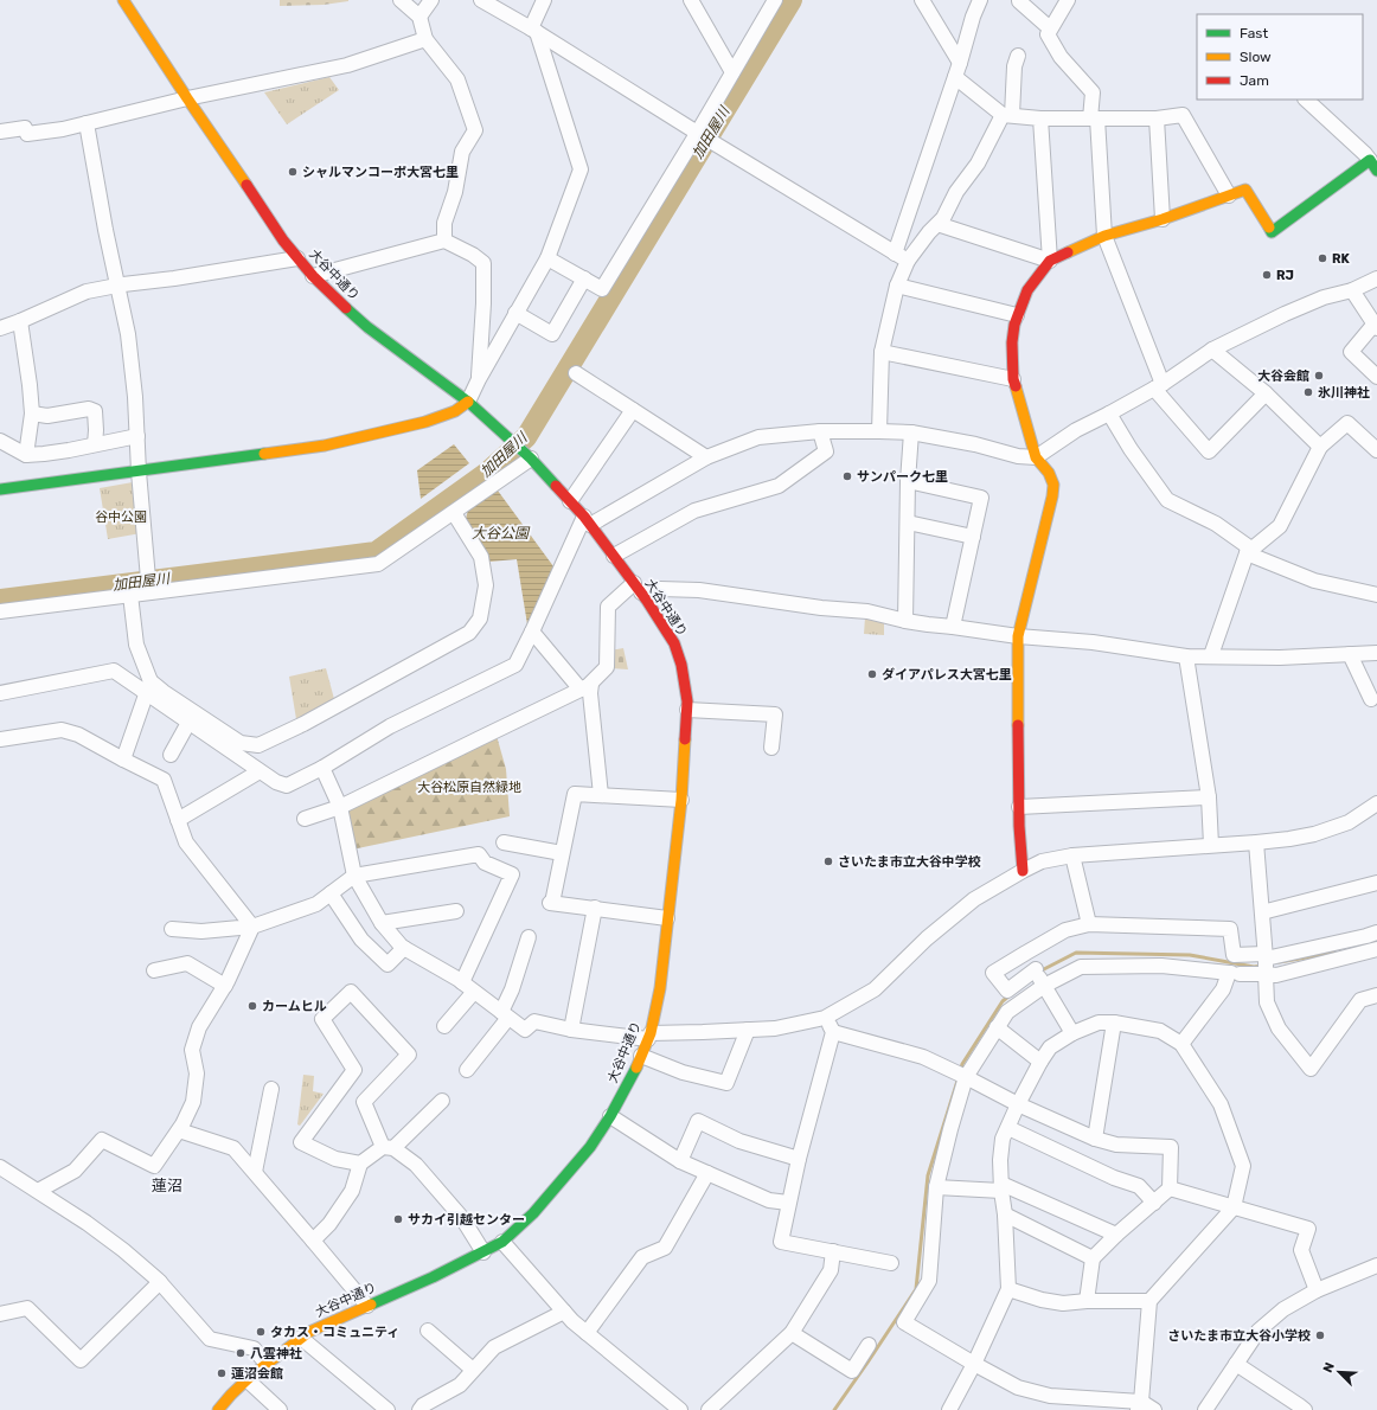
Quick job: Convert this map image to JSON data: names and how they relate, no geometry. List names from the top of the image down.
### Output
{
  "streets": {
    "street": ["大谷中通り"]
  },
  "districts": ["蓮沼"],
  "water": ["加田屋川", "大谷公園"],
  "parks": ["谷中公園", "大谷松原自然緑地"],
  "places": [
    "シャルマンコーポ大宮七里",
    "RK",
    "RJ",
    "大谷会館",
    "氷川神社",
    "サンパーク七里",
    "ダイアパレス大宮七里",
    "さいたま市立大谷中学校",
    "カームヒル",
    "サカイ引越センター",
    "タカス・コミュニティ",
    "さいたま市立大谷小学校",
    "八雲神社",
    "蓮沼会館"
  ],
  "legend": ["Fast", "Slow", "Jam"],
  "north": "top left"
}
